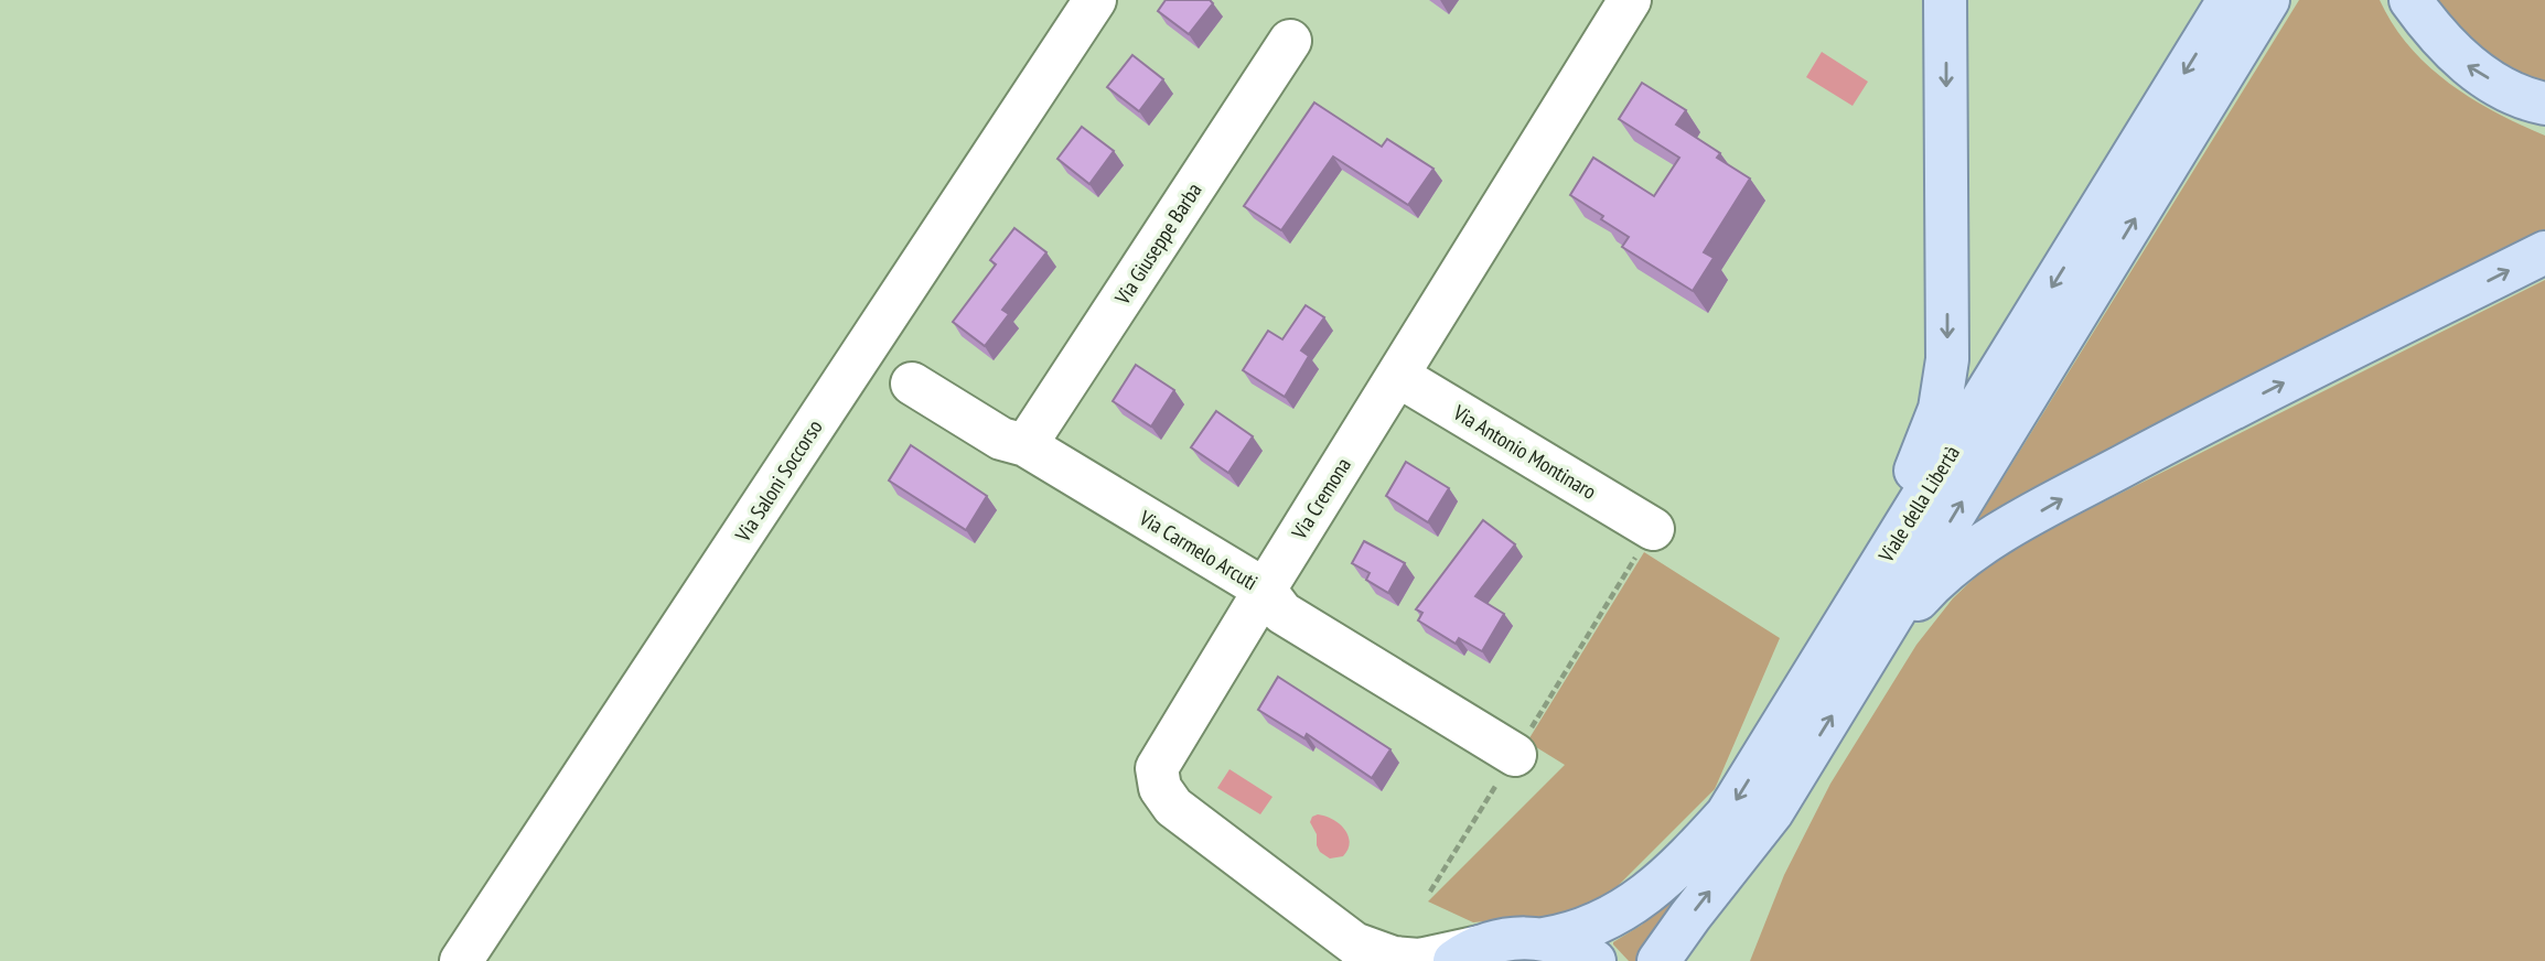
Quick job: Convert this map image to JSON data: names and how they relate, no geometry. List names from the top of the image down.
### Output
{
  "streets": {
    "main road": ["Viale della Libertà"],
    "street": [
      "Via Giuseppe Barba",
      "Via Antonio Montinaro",
      "Via Saloni Soccorso",
      "Via Cremona",
      "Via Carmelo Arcuti"
    ]
  },
  "crossings": [
    ["Via Giuseppe Barba", "Via Carmelo Arcuti"],
    ["Via Antonio Montinaro", "Via Cremona"],
    ["Via Cremona", "Viale della Libertà"],
    ["Via Cremona", "Via Carmelo Arcuti"]
  ]
}
